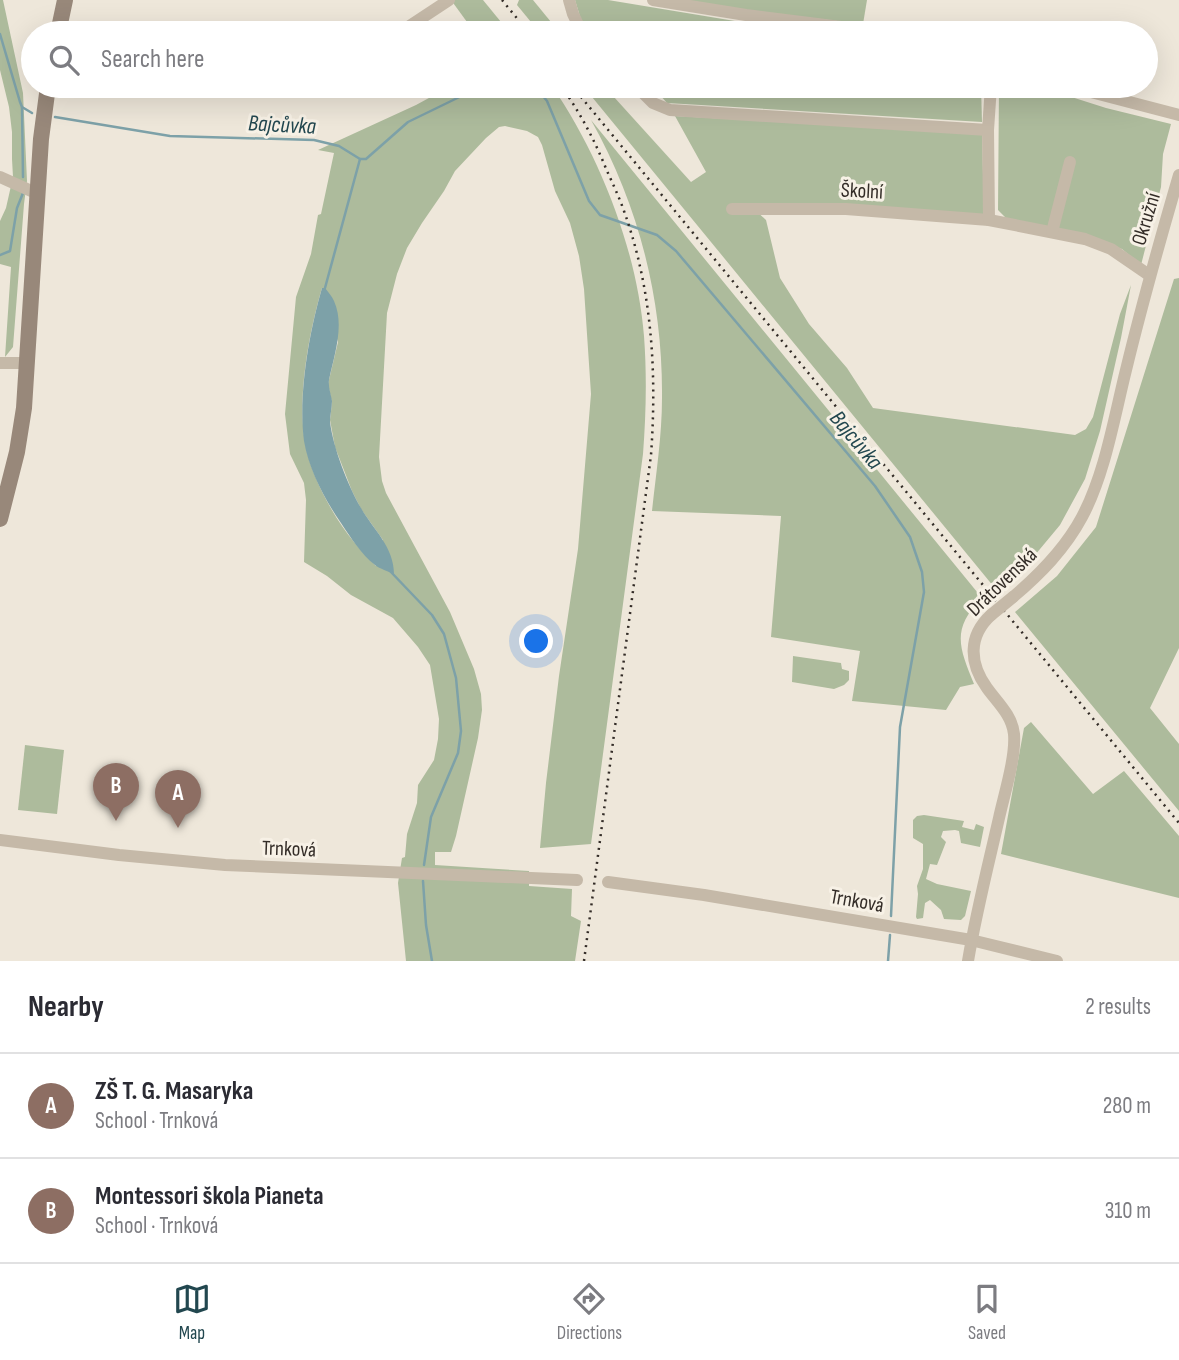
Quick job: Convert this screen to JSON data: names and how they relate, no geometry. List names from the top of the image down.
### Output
{
  "streets": {
    "street": [
      "Školní",
      "Okružní",
      "Drátovenská",
      "Trnková"
    ]
  },
  "crossings": [
    ["Školní", "Okružní"],
    ["Školní", "Drátovenská"],
    ["Okružní", "Drátovenská"],
    ["Drátovenská", "Trnková"]
  ],
  "water": ["Bajcůvka"],
  "page": {
    "search": "Search here",
    "pins": ["B", "A"],
    "heading": ["Nearby", "2 results"],
    "list": [
      {
        "mark": "A",
        "name": "ZŠ T. G. Masaryka",
        "note": "School · Trnková",
        "value": "280 m"
      },
      {
        "mark": "B",
        "name": "Montessori škola Pianeta",
        "note": "School · Trnková",
        "value": "310 m"
      }
    ],
    "nav": ["Map", "Directions", "Saved"]
  }
}
